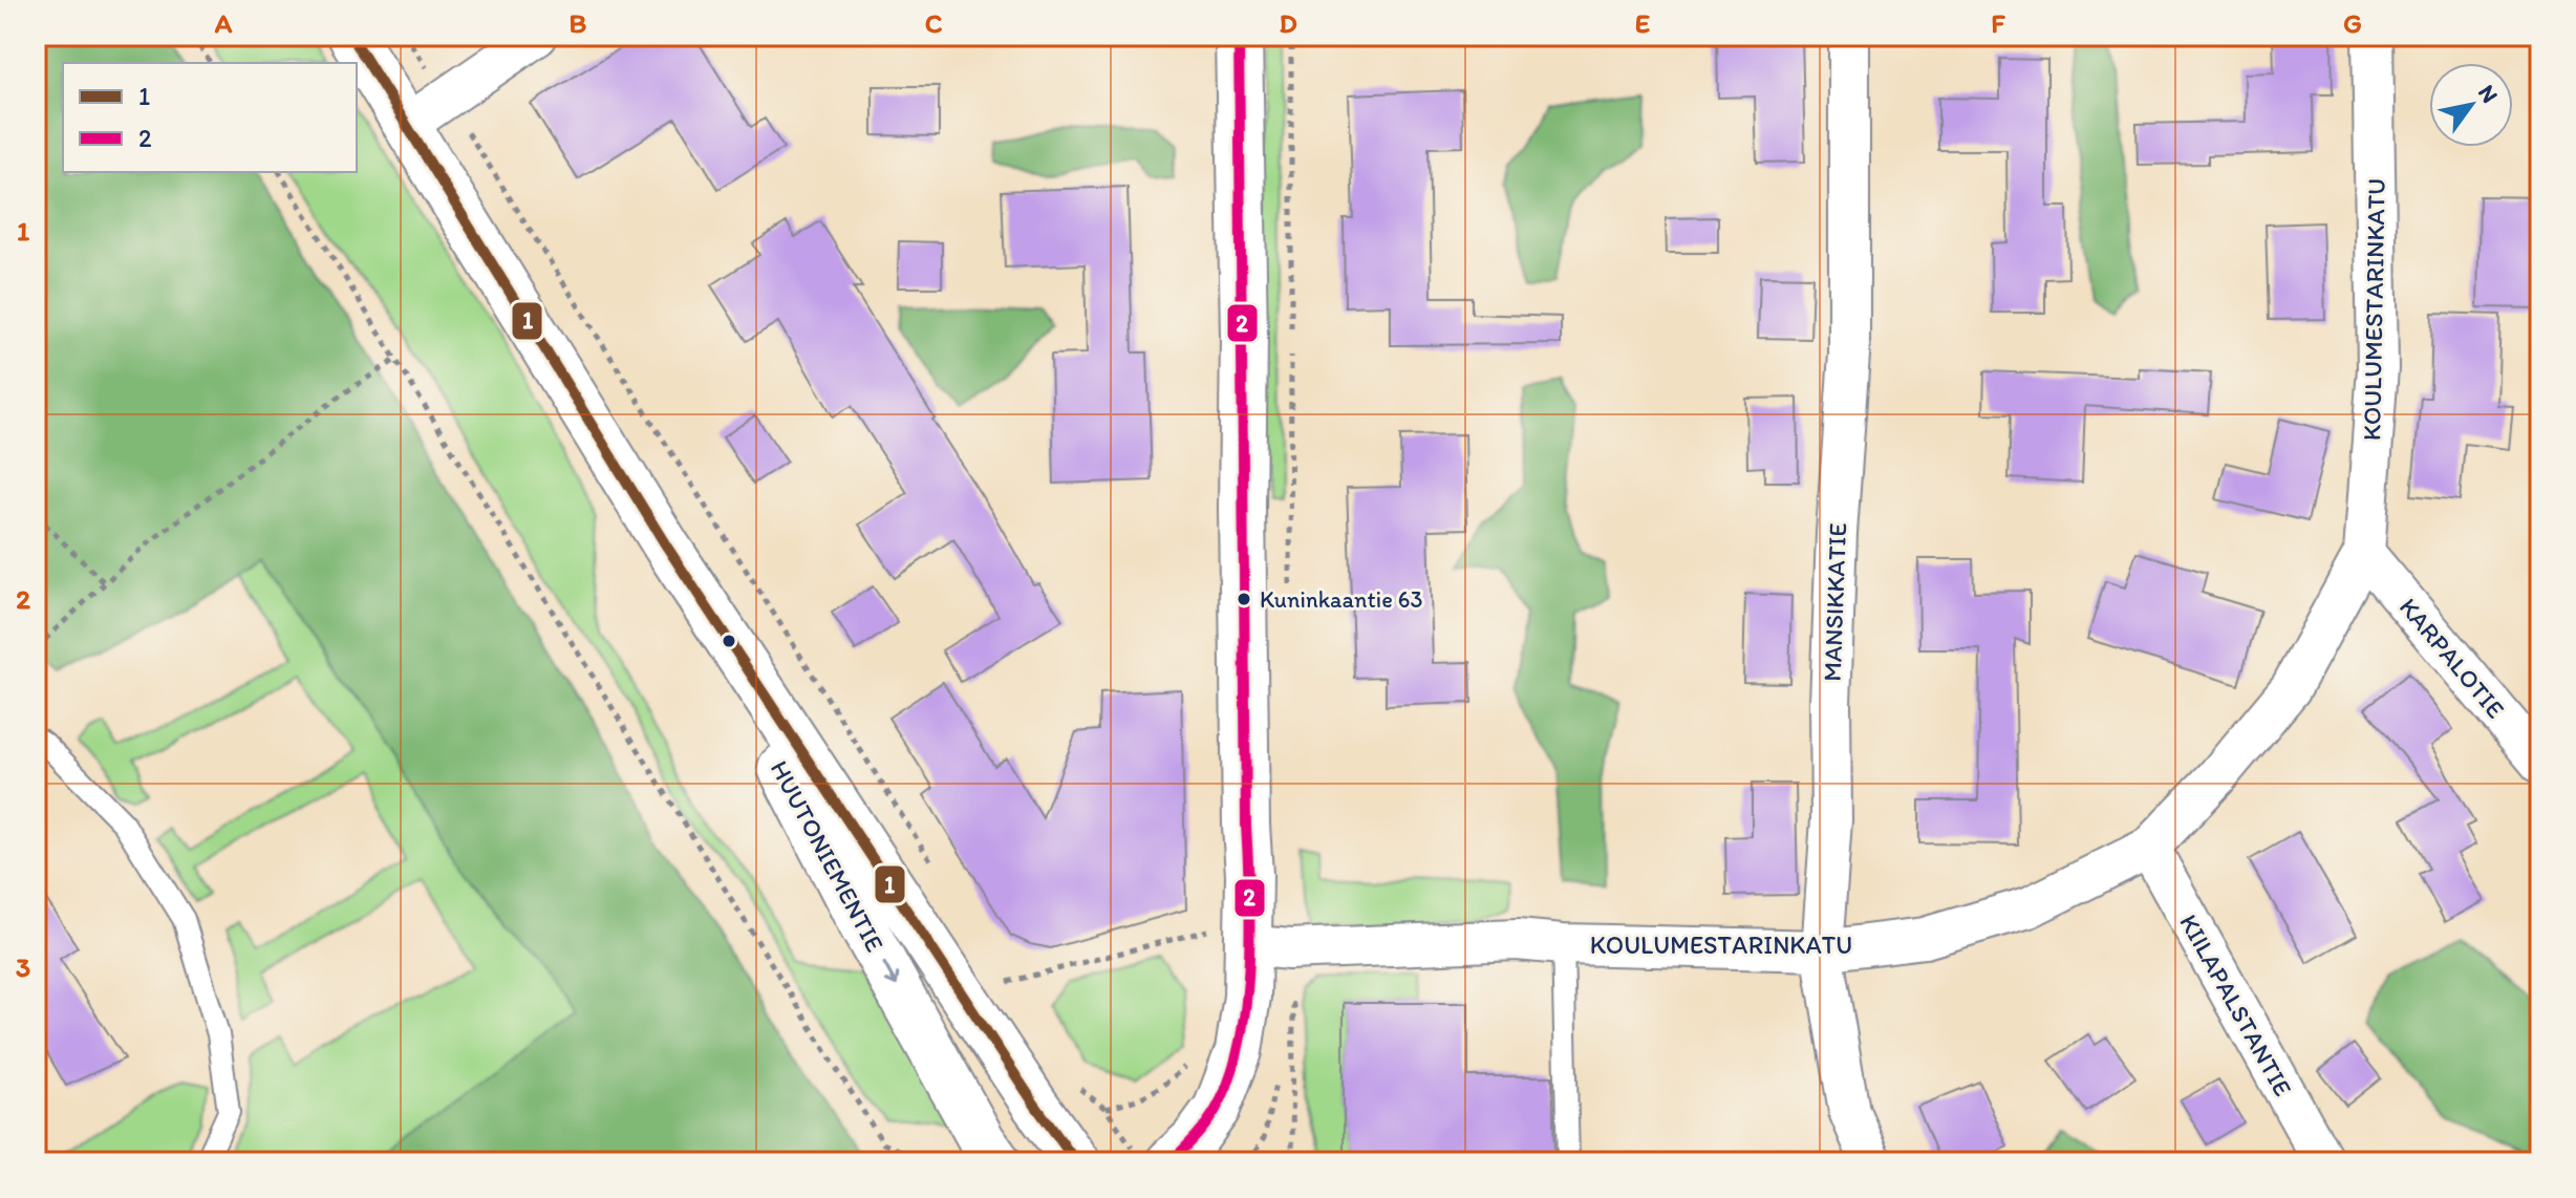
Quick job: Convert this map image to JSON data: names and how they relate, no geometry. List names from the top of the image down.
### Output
{
  "streets": {
    "main road": ["HUUTONIEMENTIE"],
    "street": [
      "KOULUMESTARINKATU",
      "MANSIKKATIE",
      "KARPALOTIE",
      "KIILAPALSTANTIE"
    ]
  },
  "crossings": [
    ["KOULUMESTARINKATU", "MANSIKKATIE"],
    ["KOULUMESTARINKATU", "KARPALOTIE"],
    ["KOULUMESTARINKATU", "KIILAPALSTANTIE"]
  ],
  "places": ["Kuninkaantie 63"],
  "lines": ["transit line 1", "transit line 2"],
  "legend": ["1", "2"],
  "north": "top right",
  "grid": {
    "columns": [
      "A",
      "B",
      "C",
      "D",
      "E",
      "F",
      "G"
    ],
    "rows": ["1", "2", "3"]
  }
}
